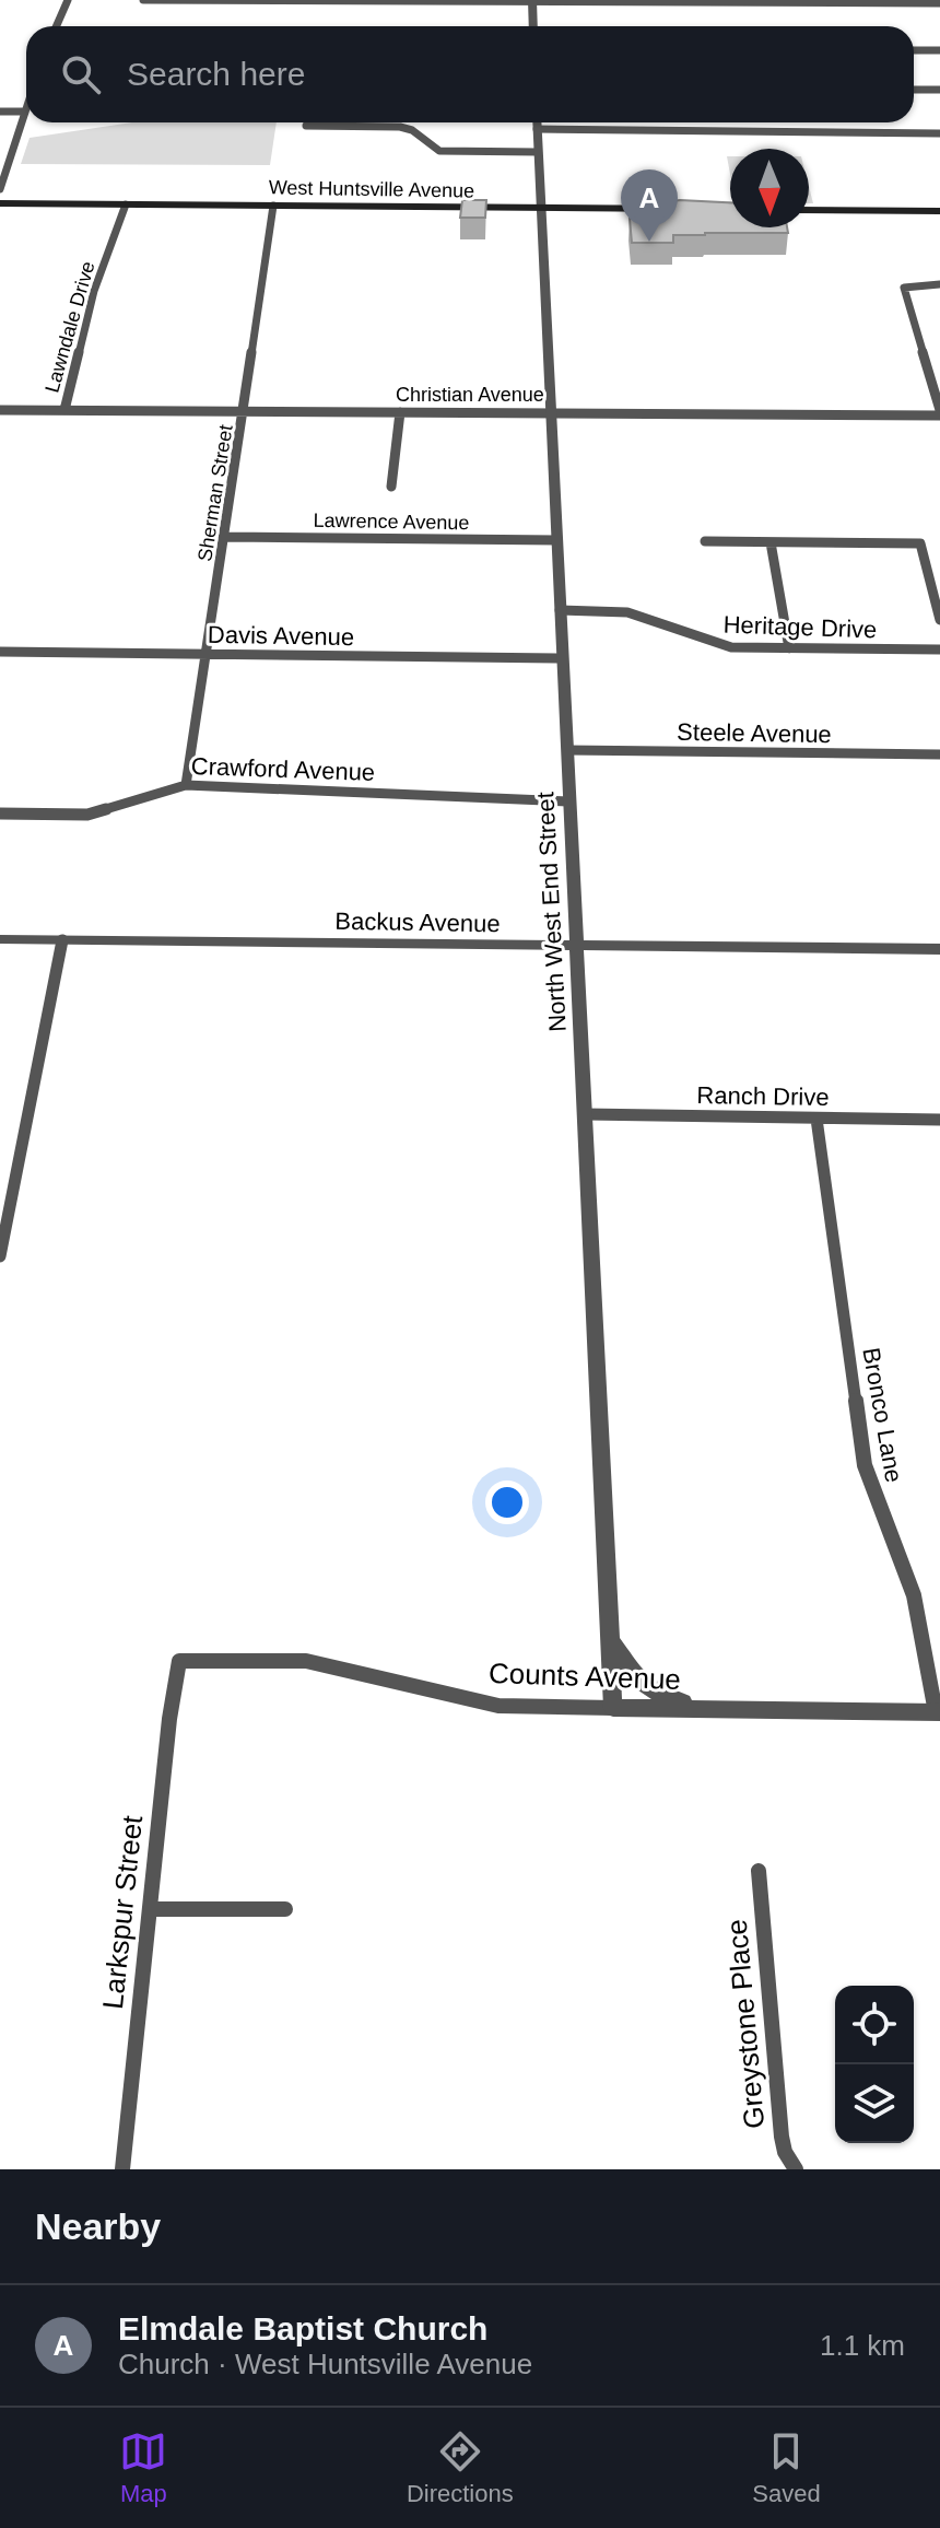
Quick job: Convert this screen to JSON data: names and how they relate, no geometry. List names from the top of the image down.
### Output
{
  "streets": {
    "main road": ["West Huntsville Avenue"],
    "street": [
      "Lawndale Drive",
      "Christian Avenue",
      "Sherman Street",
      "Lawrence Avenue",
      "Heritage Drive",
      "Davis Avenue",
      "Steele Avenue",
      "Crawford Avenue",
      "North West End Street",
      "Backus Avenue",
      "Ranch Drive",
      "Bronco Lane",
      "Counts Avenue",
      "Larkspur Street",
      "Greystone Place"
    ]
  },
  "crossings": [
    ["West Huntsville Avenue", "Lawndale Drive"],
    ["West Huntsville Avenue", "Sherman Street"],
    ["West Huntsville Avenue", "North West End Street"],
    ["Lawndale Drive", "Christian Avenue"],
    ["Christian Avenue", "Sherman Street"],
    ["Christian Avenue", "North West End Street"],
    ["Sherman Street", "Lawrence Avenue"],
    ["Sherman Street", "Davis Avenue"],
    ["Sherman Street", "Crawford Avenue"],
    ["Lawrence Avenue", "North West End Street"],
    ["Heritage Drive", "North West End Street"],
    ["Davis Avenue", "North West End Street"],
    ["Steele Avenue", "North West End Street"],
    ["Crawford Avenue", "North West End Street"],
    ["North West End Street", "Backus Avenue"],
    ["North West End Street", "Ranch Drive"],
    ["North West End Street", "Counts Avenue"],
    ["Ranch Drive", "Bronco Lane"],
    ["Bronco Lane", "Counts Avenue"],
    ["Counts Avenue", "Larkspur Street"]
  ],
  "north": "bottom",
  "page": {
    "search": "Search here",
    "pins": "A",
    "heading": "Nearby",
    "list": [
      {
        "mark": "A",
        "name": "Elmdale Baptist Church",
        "note": "Church · West Huntsville Avenue",
        "value": "1.1 km"
      }
    ],
    "nav": ["Map", "Directions", "Saved"]
  }
}
